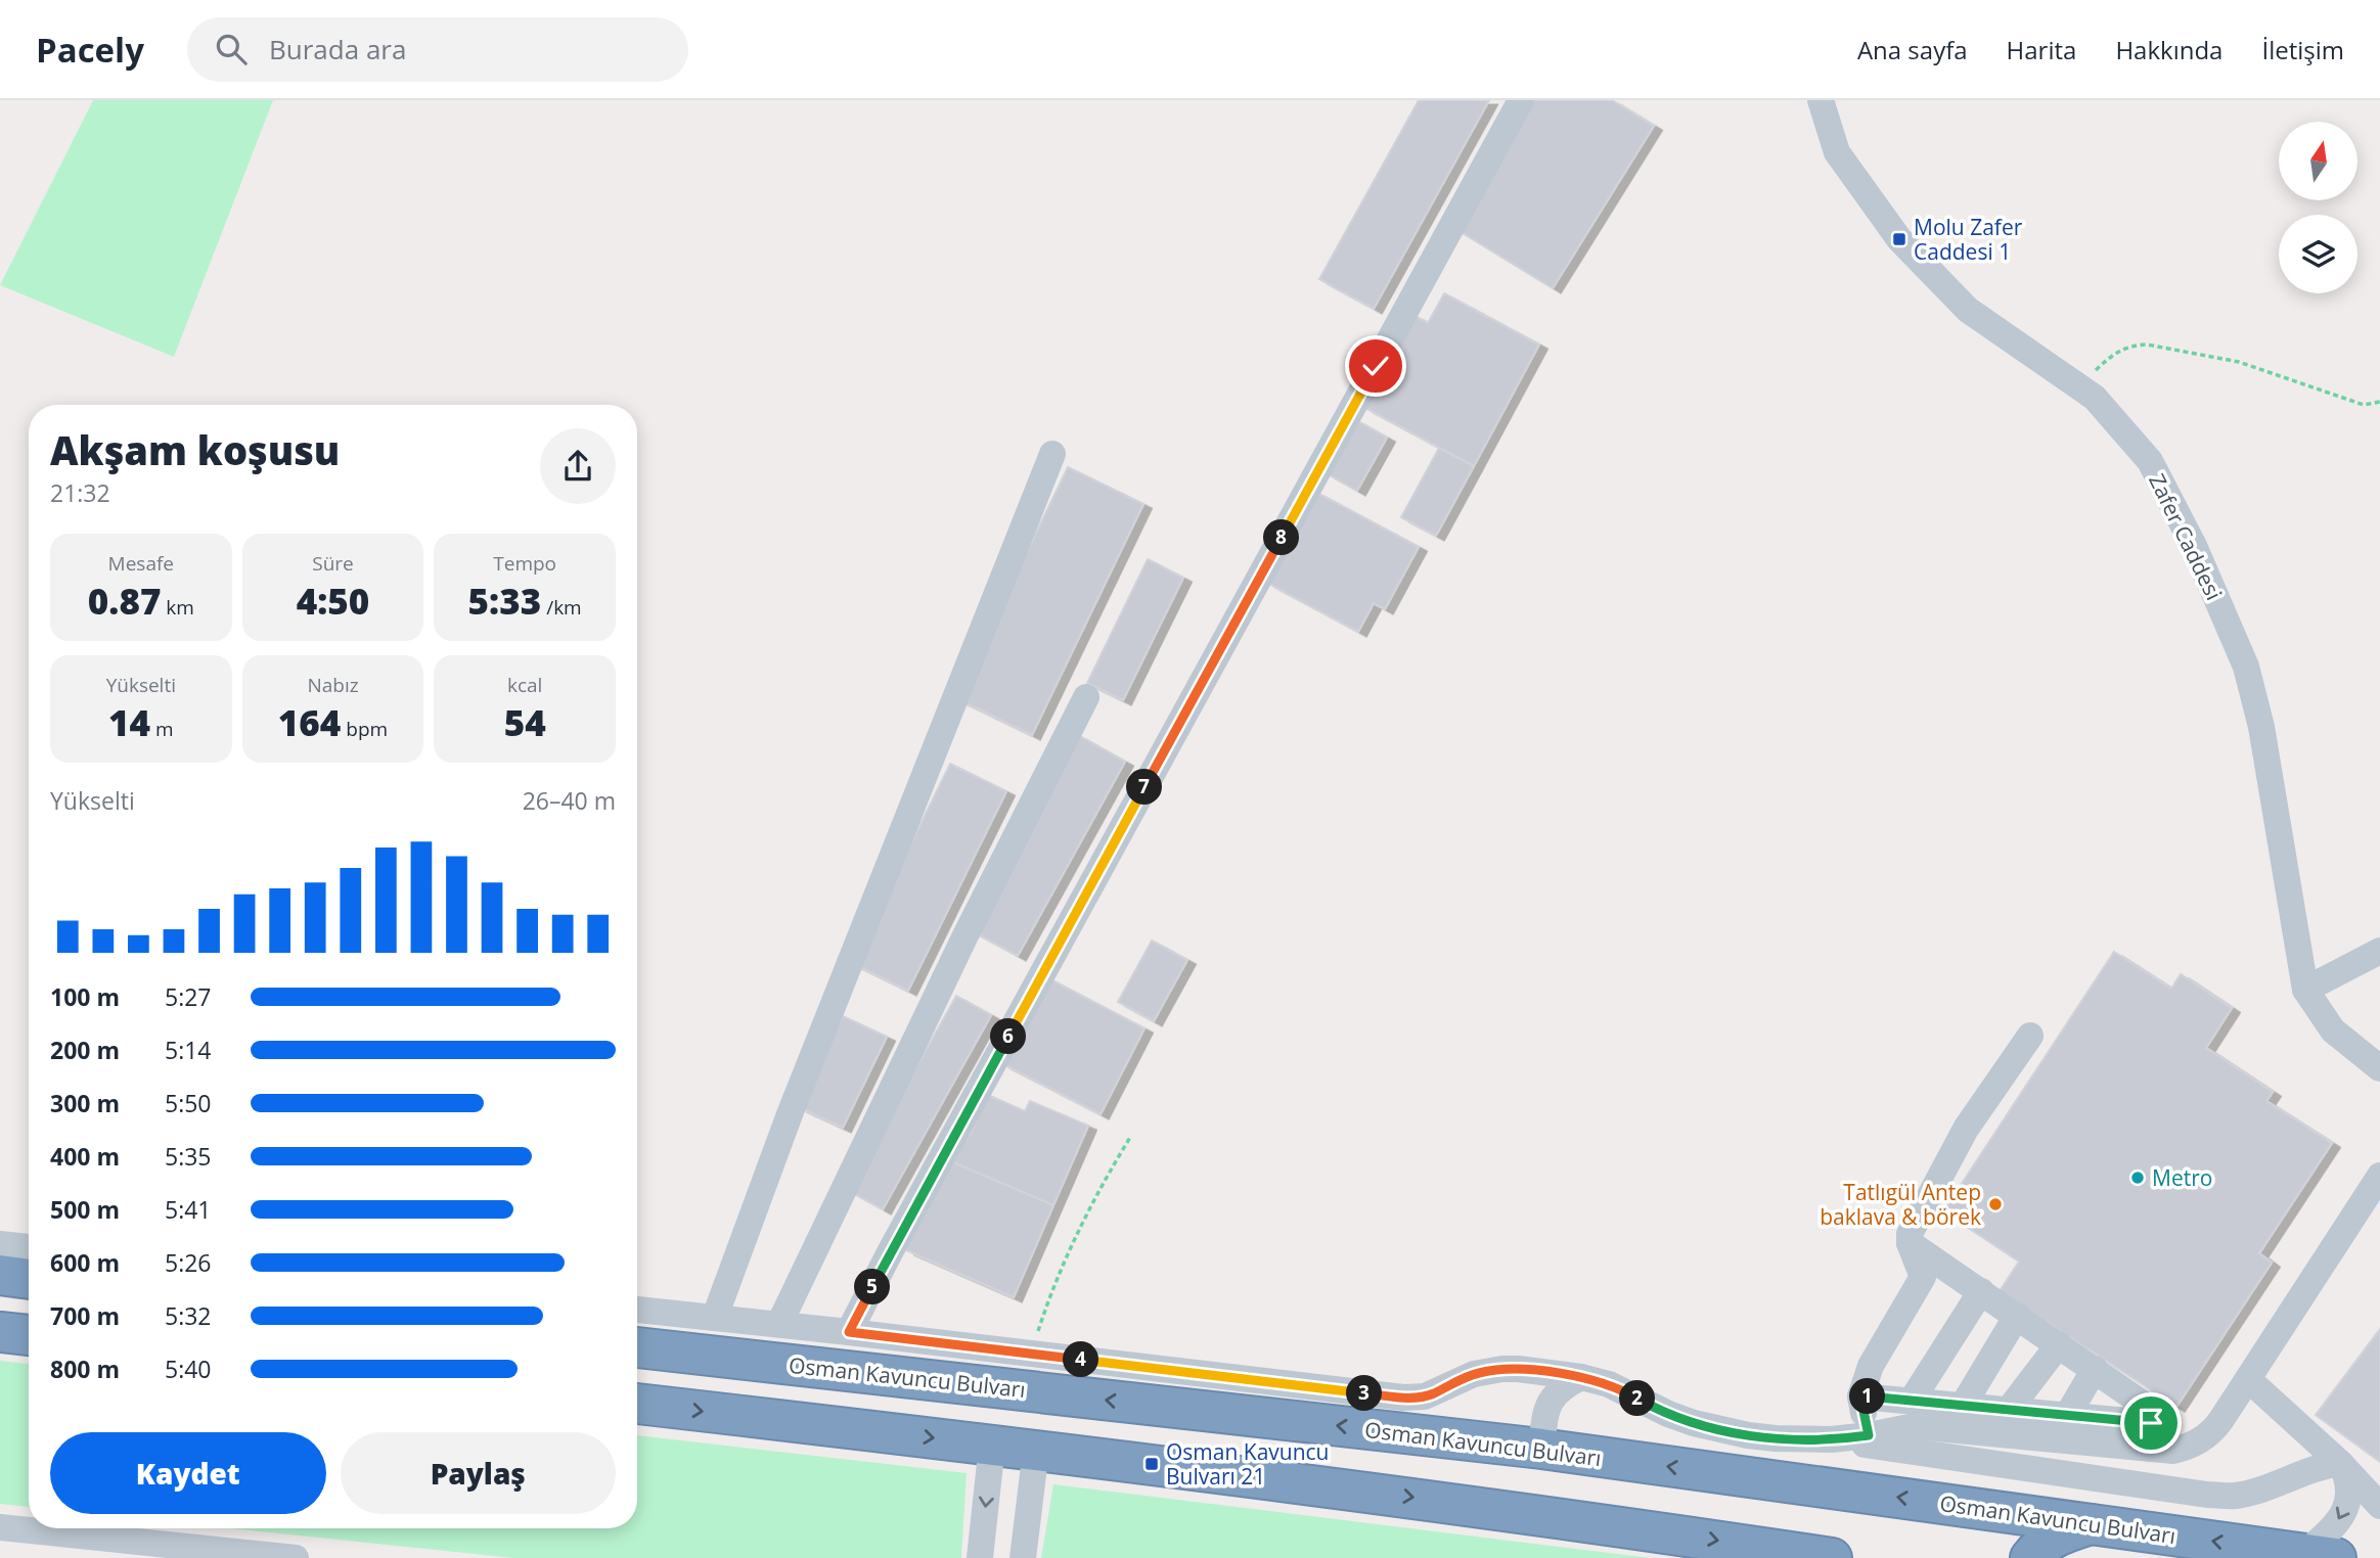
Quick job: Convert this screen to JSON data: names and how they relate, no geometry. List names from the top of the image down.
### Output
{
  "streets": {
    "highway": ["Osman Kavuncu Bulvarı"],
    "street": ["Zafer Caddesi"]
  },
  "places": {
    "transit": ["Molu Zafer Caddesi 1", "Osman Kavuncu Bulvarı 21"],
    "other": ["Metro", "Tatlıgül Antep baklava & börek"]
  },
  "north": "top",
  "page": {
    "header": "Pacely",
    "search": "Burada ara",
    "nav": [
      "Ana sayfa",
      "Harita",
      "Hakkında",
      "İletişim"
    ],
    "heading": ["Akşam koşusu", "21:32"],
    "pins": [
      "8",
      "7",
      "6",
      "5",
      "4",
      "3",
      "1",
      "2"
    ],
    "stats": [
      ["Mesafe", "0.87 km"],
      ["Süre", "4:50"],
      ["Tempo", "5:33 /km"],
      ["Yükselti", "14 m"],
      ["Nabız", "164 bpm"],
      ["kcal", "54"]
    ],
    "chart": ["Yükselti", "26–40 m"],
    "list": [
      {
        "name": "100 m",
        "note": "5:27"
      },
      {
        "name": "200 m",
        "note": "5:14"
      },
      {
        "name": "300 m",
        "note": "5:50"
      },
      {
        "name": "400 m",
        "note": "5:35"
      },
      {
        "name": "500 m",
        "note": "5:41"
      },
      {
        "name": "600 m",
        "note": "5:26"
      },
      {
        "name": "700 m",
        "note": "5:32"
      },
      {
        "name": "800 m",
        "note": "5:40"
      }
    ],
    "buttons": ["Kaydet", "Paylaş"]
  }
}
